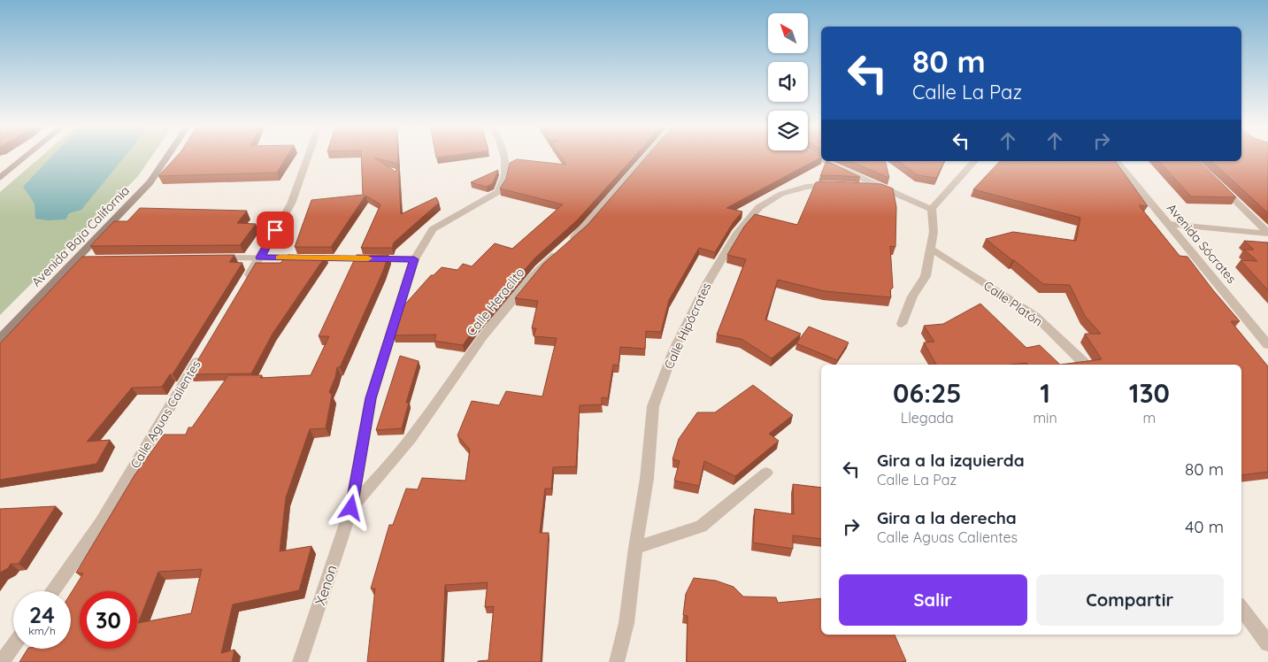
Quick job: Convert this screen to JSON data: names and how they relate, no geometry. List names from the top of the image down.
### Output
{
  "streets": {
    "main road": ["Avenida Baja California"],
    "street": [
      "Avenida Sócrates",
      "Calle Heraclito",
      "Calle Platón",
      "Calle Hipócrates",
      "Calle Aguas Calientes",
      "Xenon"
    ]
  },
  "crossings": [
    ["Calle Heraclito", "Xenon"]
  ],
  "north": "top left",
  "page": {
    "turn": ["80 m", "Calle La Paz"],
    "eta": [
      "06:25",
      "Llegada",
      "1",
      "min",
      "130",
      "m"
    ],
    "list": [
      {
        "name": "Gira a la izquierda",
        "note": "Calle La Paz",
        "value": "80 m"
      },
      {
        "name": "Gira a la derecha",
        "note": "Calle Aguas Calientes",
        "value": "40 m"
      }
    ],
    "buttons": ["Salir", "Compartir"],
    "speed": "24 km/h",
    "limit": "30"
  }
}
